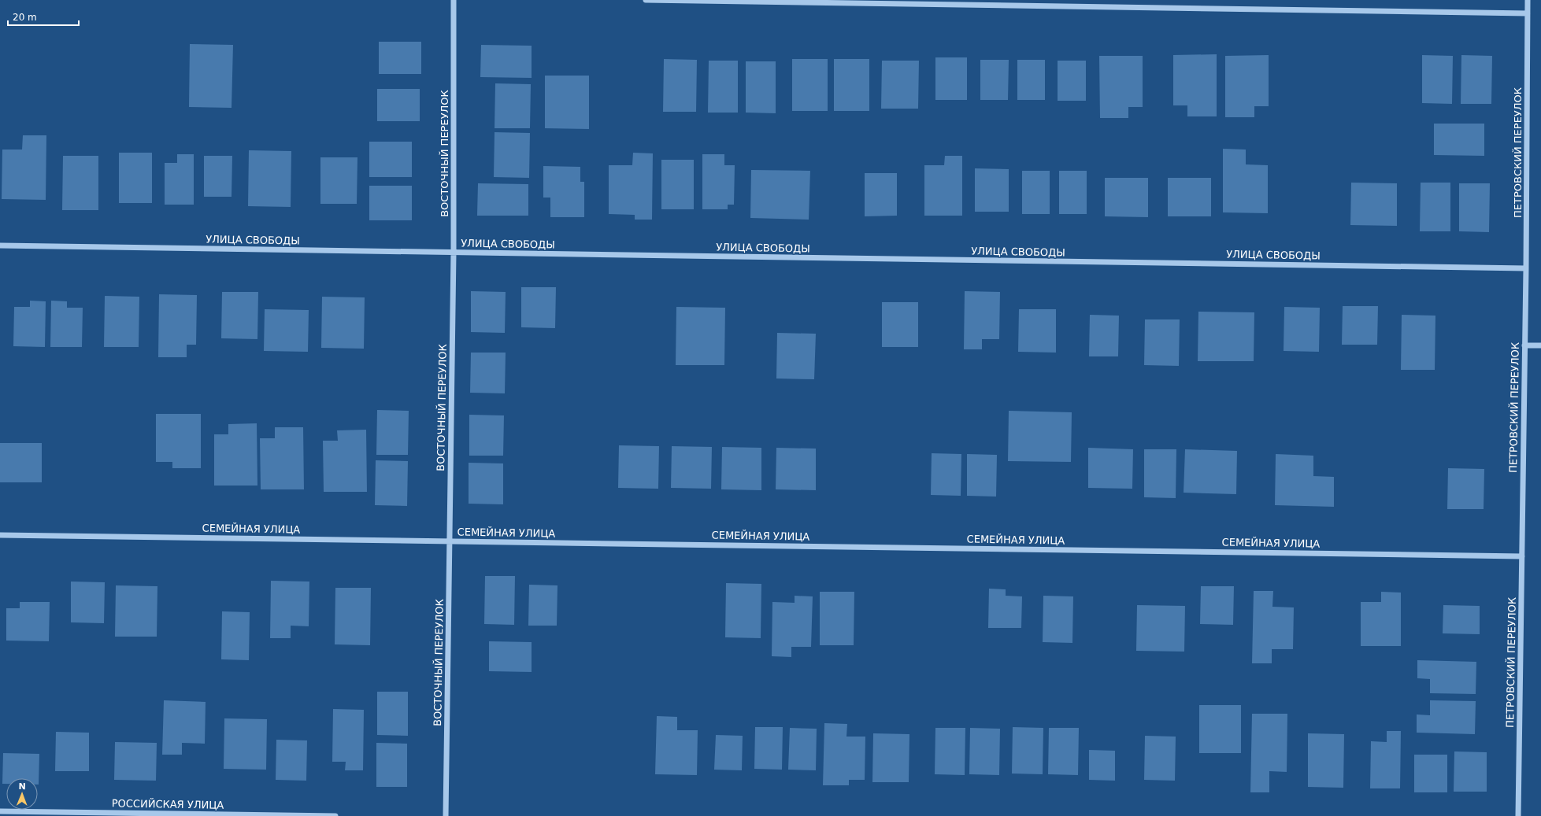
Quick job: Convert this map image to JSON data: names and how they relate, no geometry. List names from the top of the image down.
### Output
{
  "streets": {
    "street": [
      "ПЕТРОВСКИЙ ПЕРЕУЛОК",
      "ВОСТОЧНЫЙ ПЕРЕУЛОК",
      "УЛИЦА СВОБОДЫ",
      "СЕМЕЙНАЯ УЛИЦА",
      "РОССИЙСКАЯ УЛИЦА"
    ]
  },
  "crossings": [
    ["ПЕТРОВСКИЙ ПЕРЕУЛОК", "УЛИЦА СВОБОДЫ"],
    ["ПЕТРОВСКИЙ ПЕРЕУЛОК", "СЕМЕЙНАЯ УЛИЦА"],
    ["ВОСТОЧНЫЙ ПЕРЕУЛОК", "УЛИЦА СВОБОДЫ"],
    ["ВОСТОЧНЫЙ ПЕРЕУЛОК", "СЕМЕЙНАЯ УЛИЦА"]
  ],
  "scale_bar": "20 m",
  "north": "top"
}
